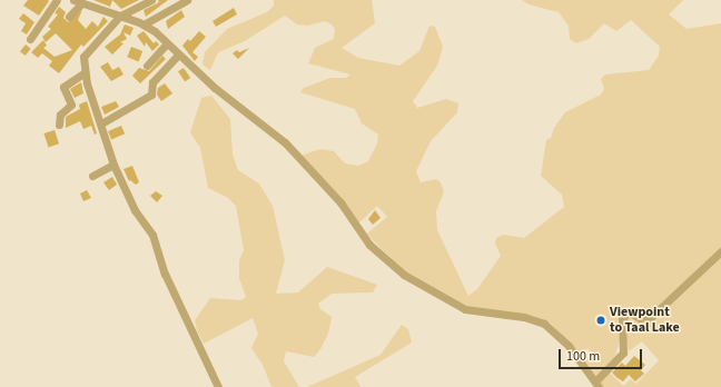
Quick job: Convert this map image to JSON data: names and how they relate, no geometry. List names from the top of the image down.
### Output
{
  "places": ["Viewpoint to Taal Lake"],
  "scale_bar": "100 m"
}
